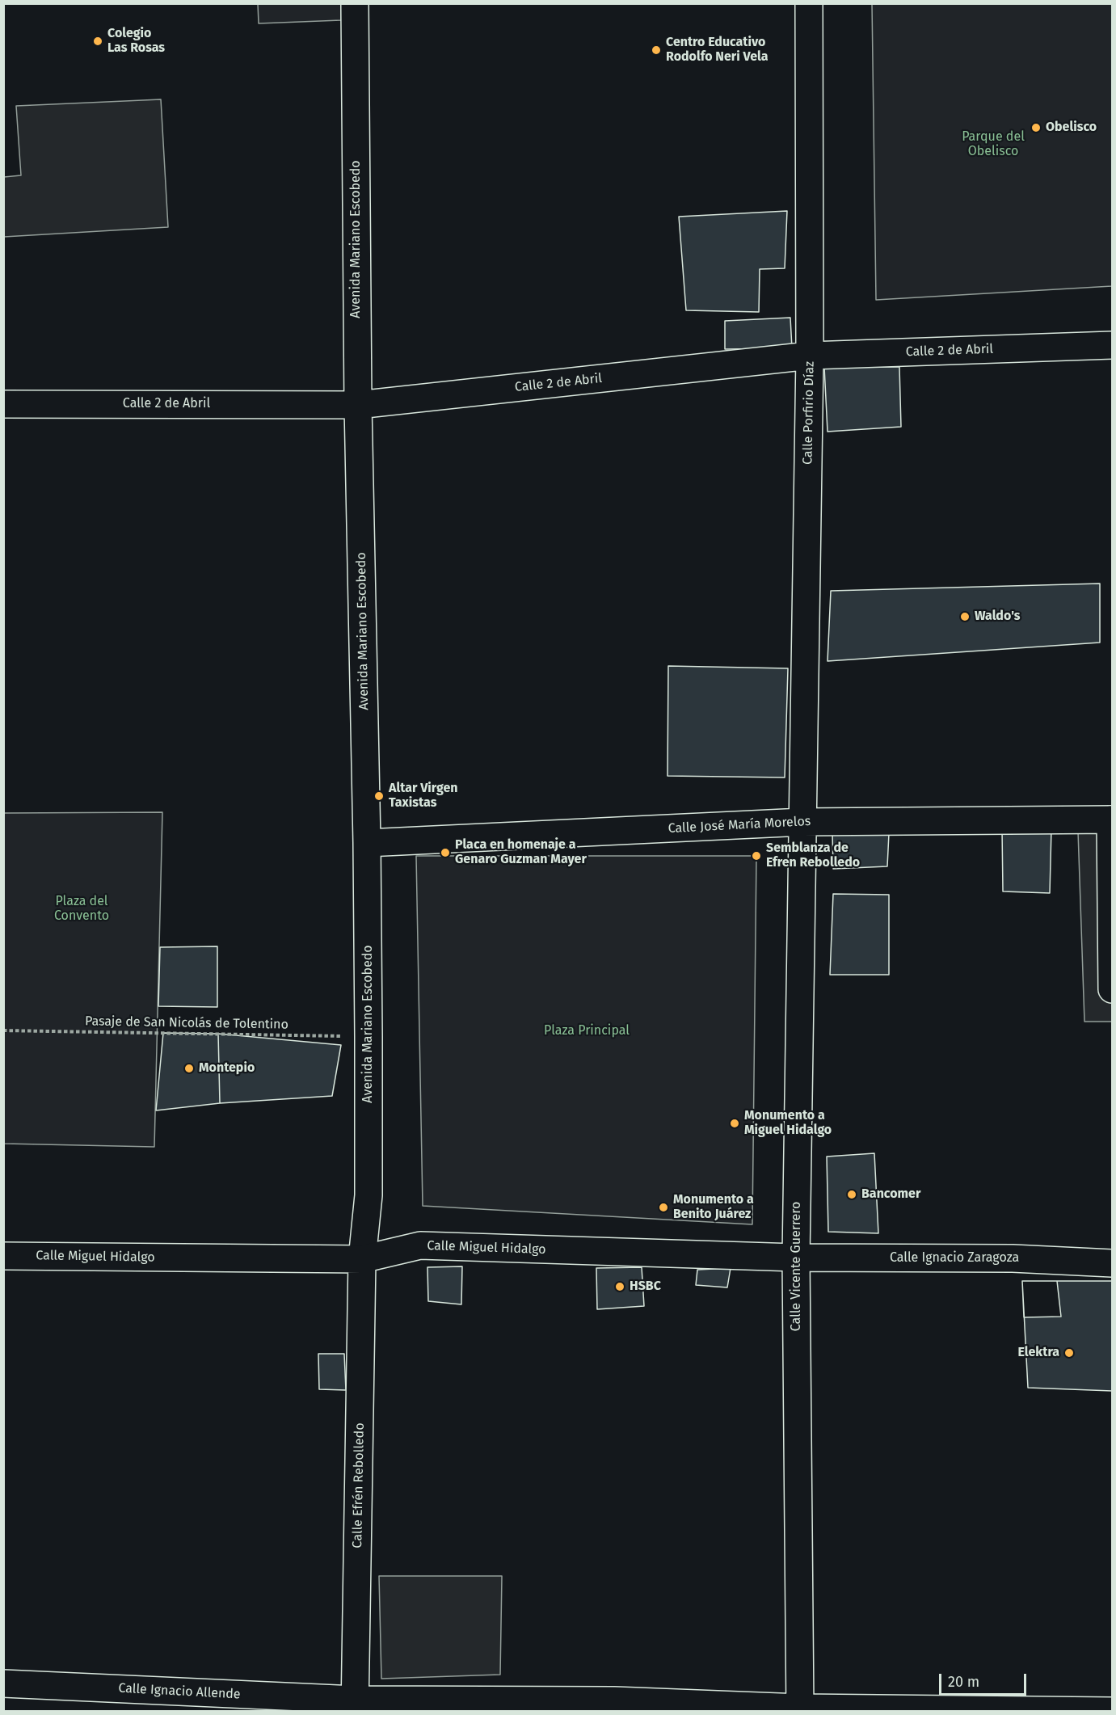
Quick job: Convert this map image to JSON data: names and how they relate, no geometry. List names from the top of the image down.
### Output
{
  "streets": {
    "street": [
      "Avenida Mariano Escobedo",
      "Calle 2 de Abril",
      "Calle Porfirio Díaz",
      "Calle José María Morelos",
      "Calle Miguel Hidalgo",
      "Calle Ignacio Zaragoza",
      "Calle Vicente Guerrero",
      "Calle Efrén Rebolledo",
      "Calle Ignacio Allende"
    ],
    "path": ["Pasaje de San Nicolás de Tolentino"]
  },
  "crossings": [
    ["Avenida Mariano Escobedo", "Calle 2 de Abril"],
    ["Avenida Mariano Escobedo", "Calle José María Morelos"],
    ["Avenida Mariano Escobedo", "Pasaje de San Nicolás de Tolentino"],
    ["Avenida Mariano Escobedo", "Calle Miguel Hidalgo"],
    ["Avenida Mariano Escobedo", "Calle Efrén Rebolledo"],
    ["Calle 2 de Abril", "Calle Porfirio Díaz"],
    ["Calle Porfirio Díaz", "Calle José María Morelos"],
    ["Calle Porfirio Díaz", "Calle Vicente Guerrero"],
    ["Calle José María Morelos", "Calle Vicente Guerrero"],
    ["Calle Miguel Hidalgo", "Calle Ignacio Zaragoza"],
    ["Calle Miguel Hidalgo", "Calle Vicente Guerrero"],
    ["Calle Miguel Hidalgo", "Calle Efrén Rebolledo"],
    ["Calle Ignacio Zaragoza", "Calle Vicente Guerrero"],
    ["Calle Vicente Guerrero", "Calle Ignacio Allende"],
    ["Calle Efrén Rebolledo", "Calle Ignacio Allende"]
  ],
  "parks": ["Parque del Obelisco", "Plaza del Convento", "Plaza Principal"],
  "places": [
    "Colegio Las Rosas",
    "Centro Educativo Rodolfo Neri Vela",
    "Obelisco",
    "Waldo's",
    "Altar Virgen Taxistas",
    "Placa en homenaje a Genaro Guzman Mayer",
    "Semblanza de Efren Rebolledo",
    "Montepio",
    "Monumento a Miguel Hidalgo",
    "Bancomer",
    "Monumento a Benito Juárez",
    "HSBC",
    "Elektra"
  ],
  "scale_bar": "20 m"
}
